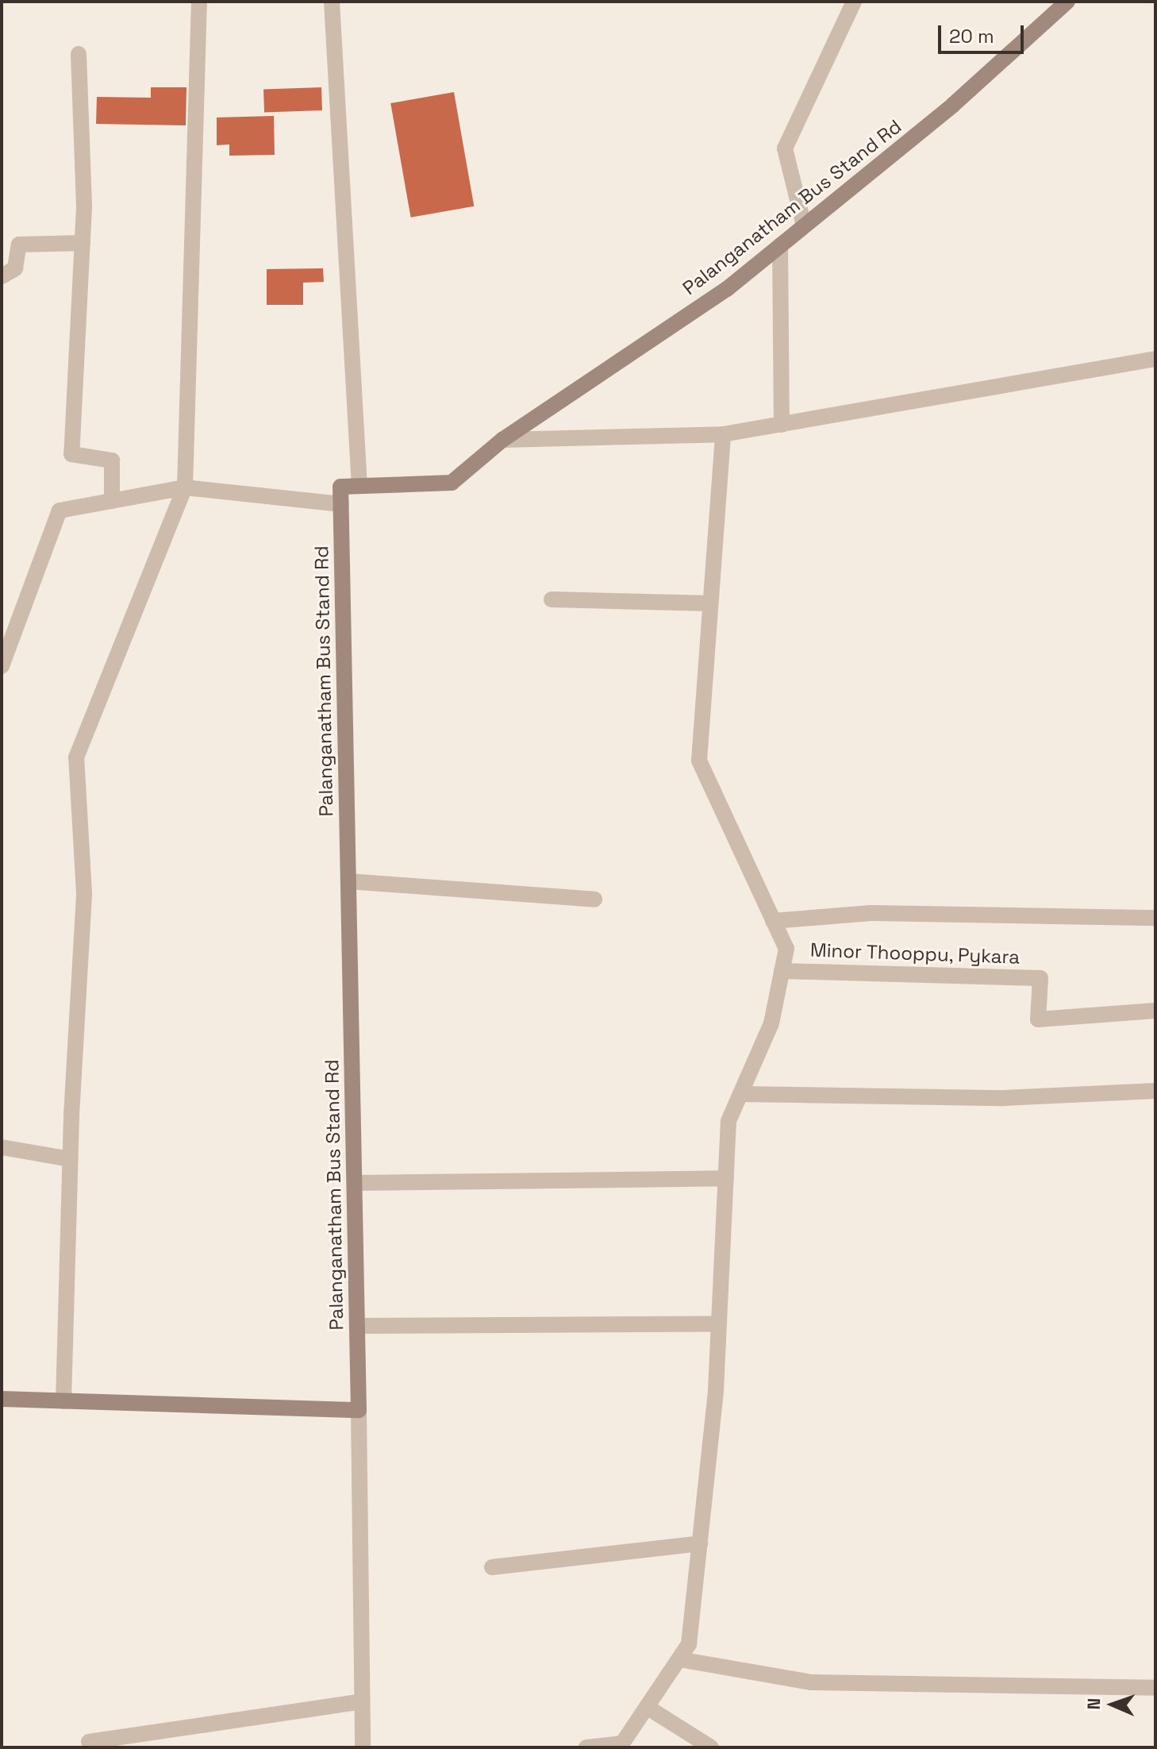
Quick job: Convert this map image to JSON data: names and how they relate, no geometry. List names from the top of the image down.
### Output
{
  "streets": {
    "street": ["Palanganatham Bus Stand Rd", "Minor Thooppu, Pykara"]
  },
  "scale_bar": "20 m",
  "north": "left"
}
